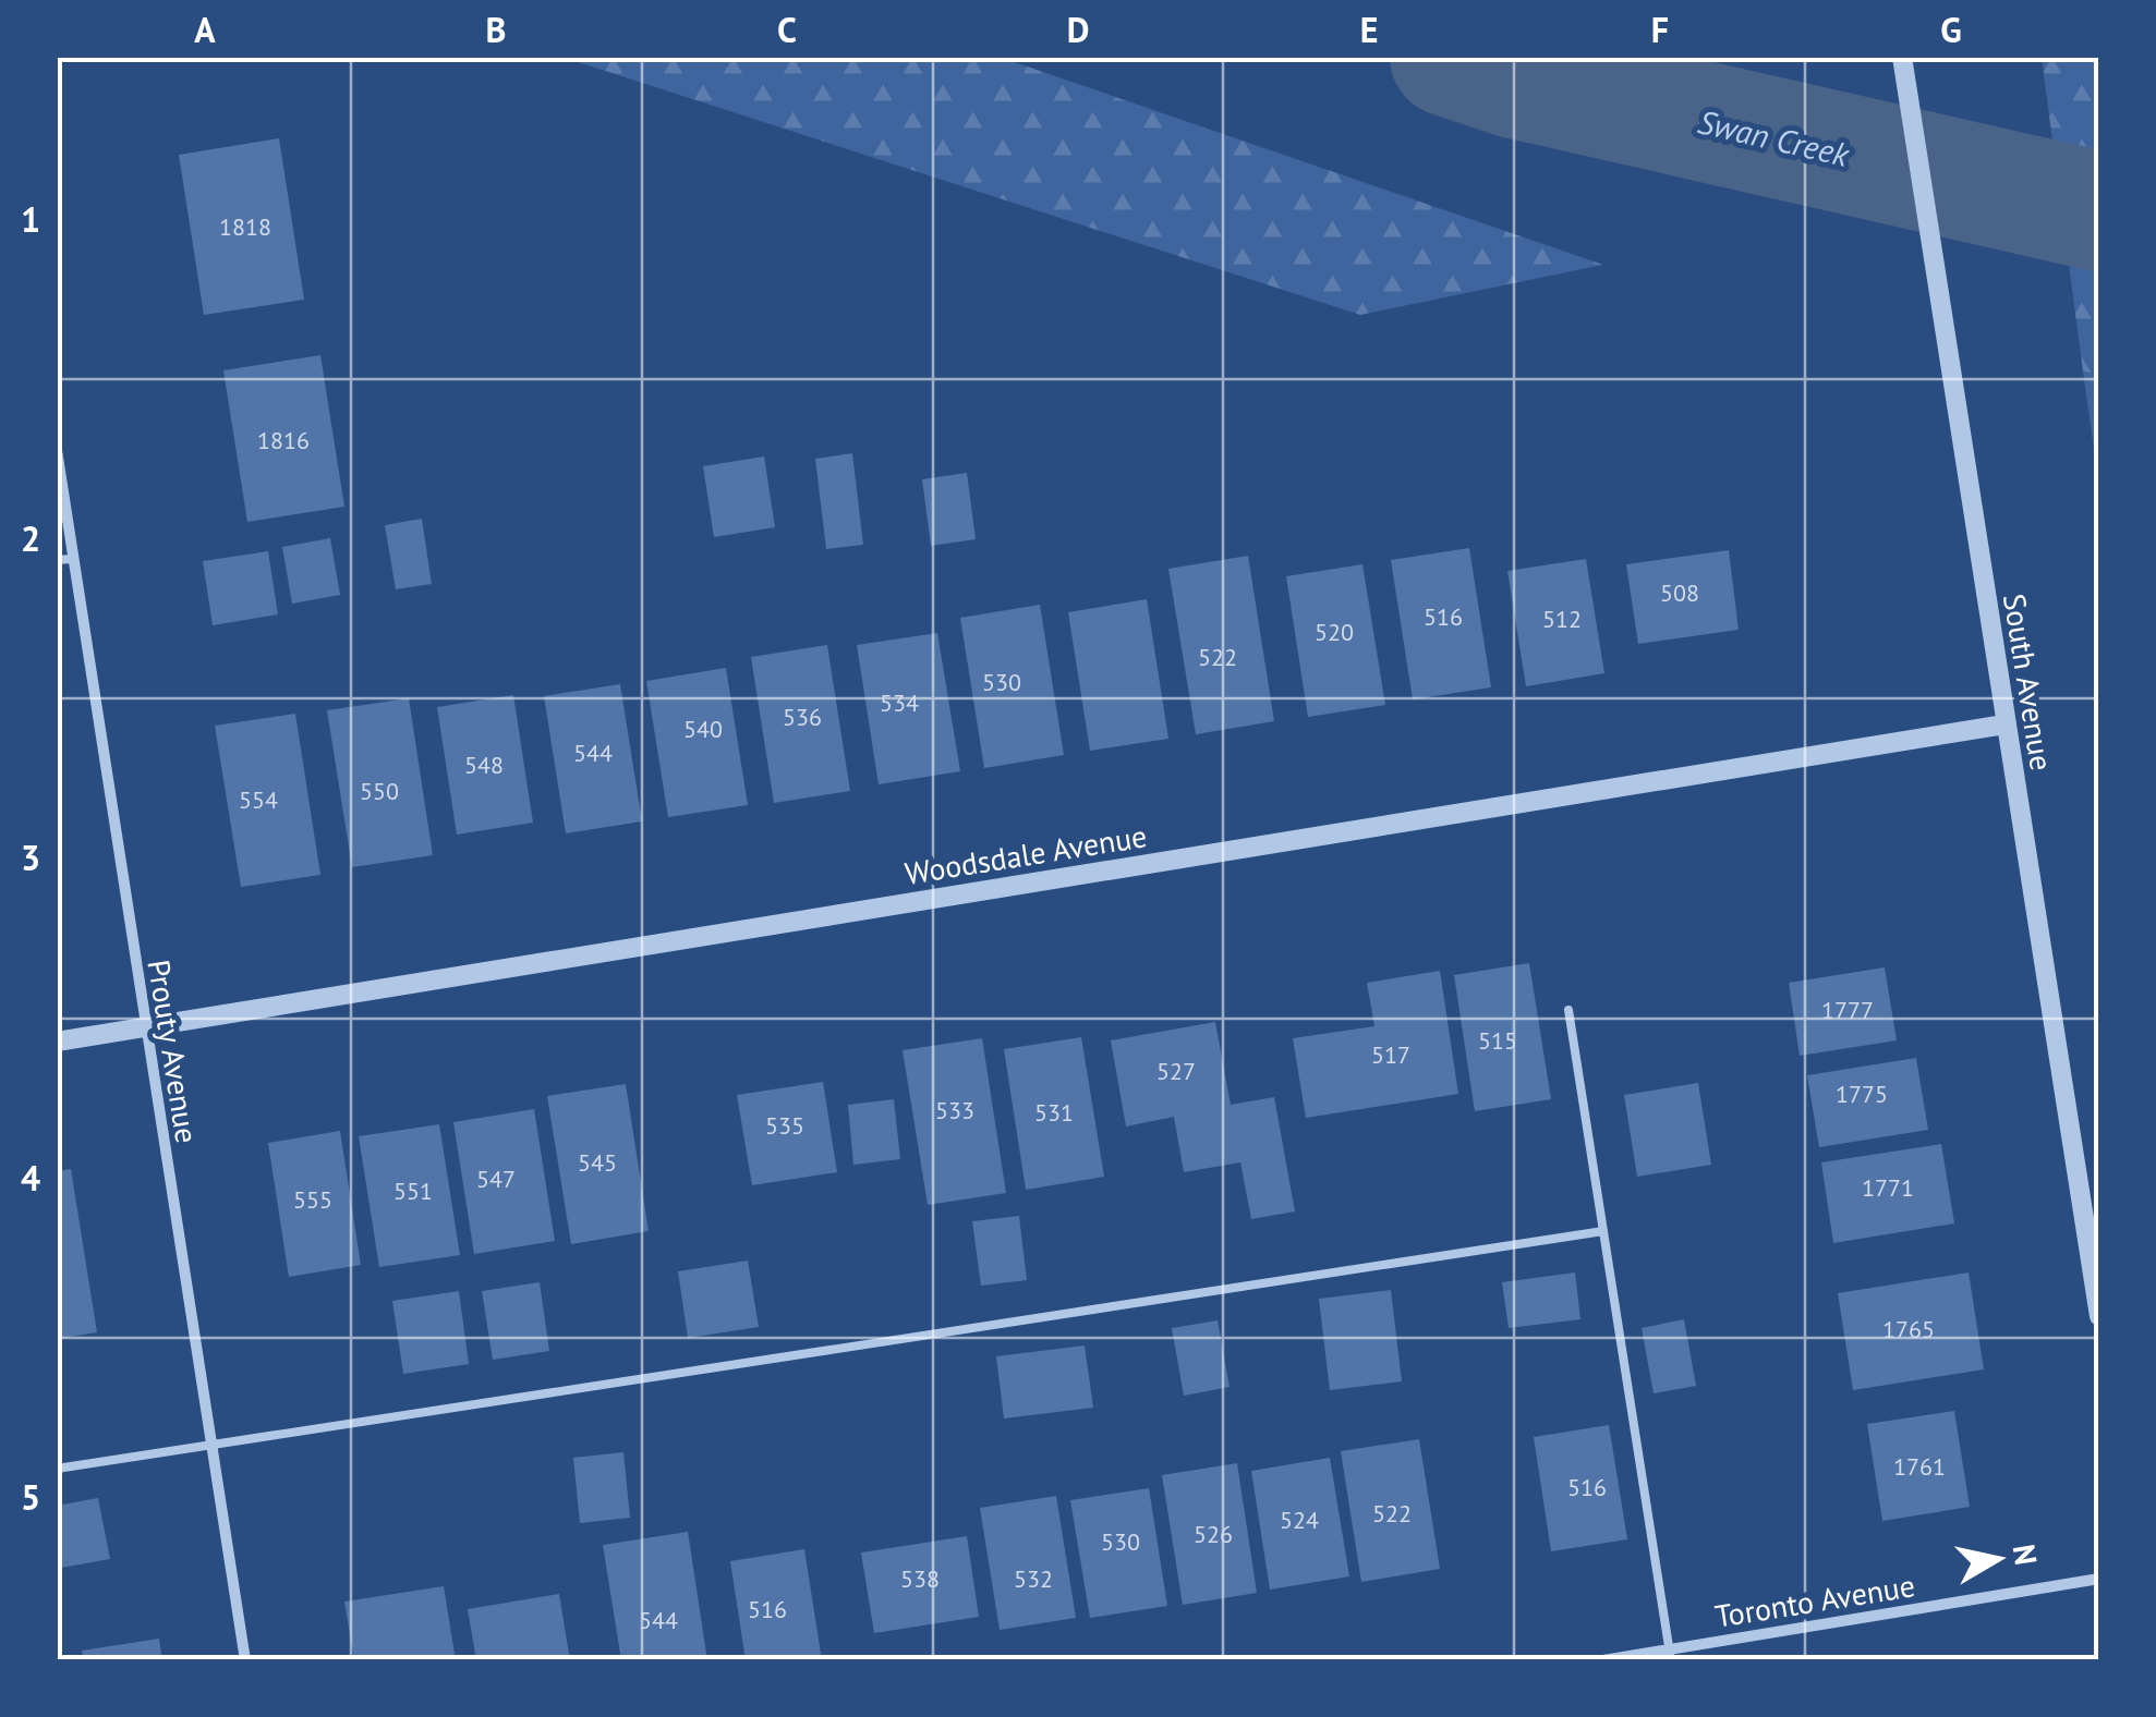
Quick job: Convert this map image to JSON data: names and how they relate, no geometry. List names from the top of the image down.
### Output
{
  "streets": {
    "street": [
      "South Avenue",
      "Woodsdale Avenue",
      "Prouty Avenue",
      "Toronto Avenue"
    ]
  },
  "crossings": [
    ["South Avenue", "Woodsdale Avenue"],
    ["Woodsdale Avenue", "Prouty Avenue"]
  ],
  "water": ["Swan Creek"],
  "house_numbers": [
    "1818",
    "1816",
    "508",
    "516",
    "512",
    "520",
    "522",
    "530",
    "534",
    "536",
    "540",
    "544",
    "548",
    "550",
    "554",
    "1777",
    "515",
    "517",
    "527",
    "1775",
    "533",
    "531",
    "535",
    "545",
    "547",
    "1771",
    "551",
    "555",
    "1765",
    "1761",
    "516",
    "522",
    "524",
    "526",
    "530",
    "538",
    "532",
    "516",
    "544"
  ],
  "north": "right",
  "grid": {
    "columns": [
      "A",
      "B",
      "C",
      "D",
      "E",
      "F",
      "G"
    ],
    "rows": [
      "1",
      "2",
      "3",
      "4",
      "5"
    ]
  }
}
